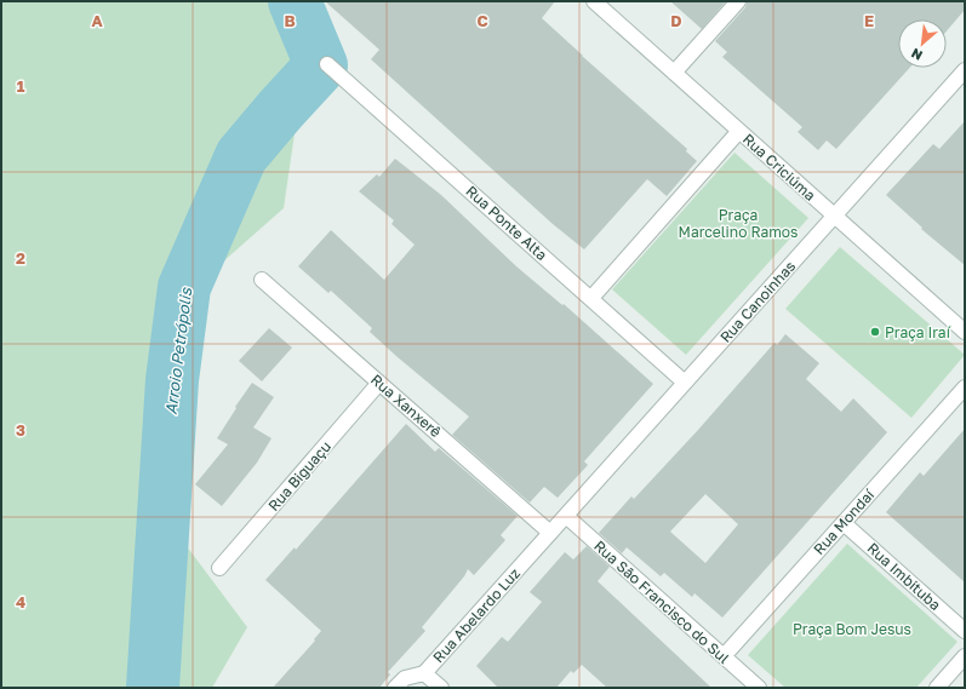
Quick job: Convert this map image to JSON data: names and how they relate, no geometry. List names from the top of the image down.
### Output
{
  "streets": {
    "street": [
      "Rua Criciúma",
      "Rua Ponte Alta",
      "Rua Canoinhas",
      "Rua Xanxerê",
      "Rua Biguaçu",
      "Rua Mondaí",
      "Rua Imbituba",
      "Rua São Francisco do Sul",
      "Rua Abelardo Luz"
    ]
  },
  "crossings": [
    ["Rua Criciúma", "Rua Canoinhas"],
    ["Rua Ponte Alta", "Rua Canoinhas"],
    ["Rua Canoinhas", "Rua Xanxerê"],
    ["Rua Canoinhas", "Rua São Francisco do Sul"],
    ["Rua Canoinhas", "Rua Abelardo Luz"],
    ["Rua Xanxerê", "Rua Biguaçu"],
    ["Rua Xanxerê", "Rua Abelardo Luz"],
    ["Rua Mondaí", "Rua Imbituba"],
    ["Rua Mondaí", "Rua São Francisco do Sul"]
  ],
  "water": ["Arroio Petrópolis"],
  "parks": ["Praça Marcelino Ramos", "Praça Bom Jesus"],
  "places": ["Praça Iraí"],
  "north": "bottom left",
  "grid": {
    "columns": [
      "A",
      "B",
      "C",
      "D",
      "E"
    ],
    "rows": [
      "1",
      "2",
      "3",
      "4"
    ]
  }
}
